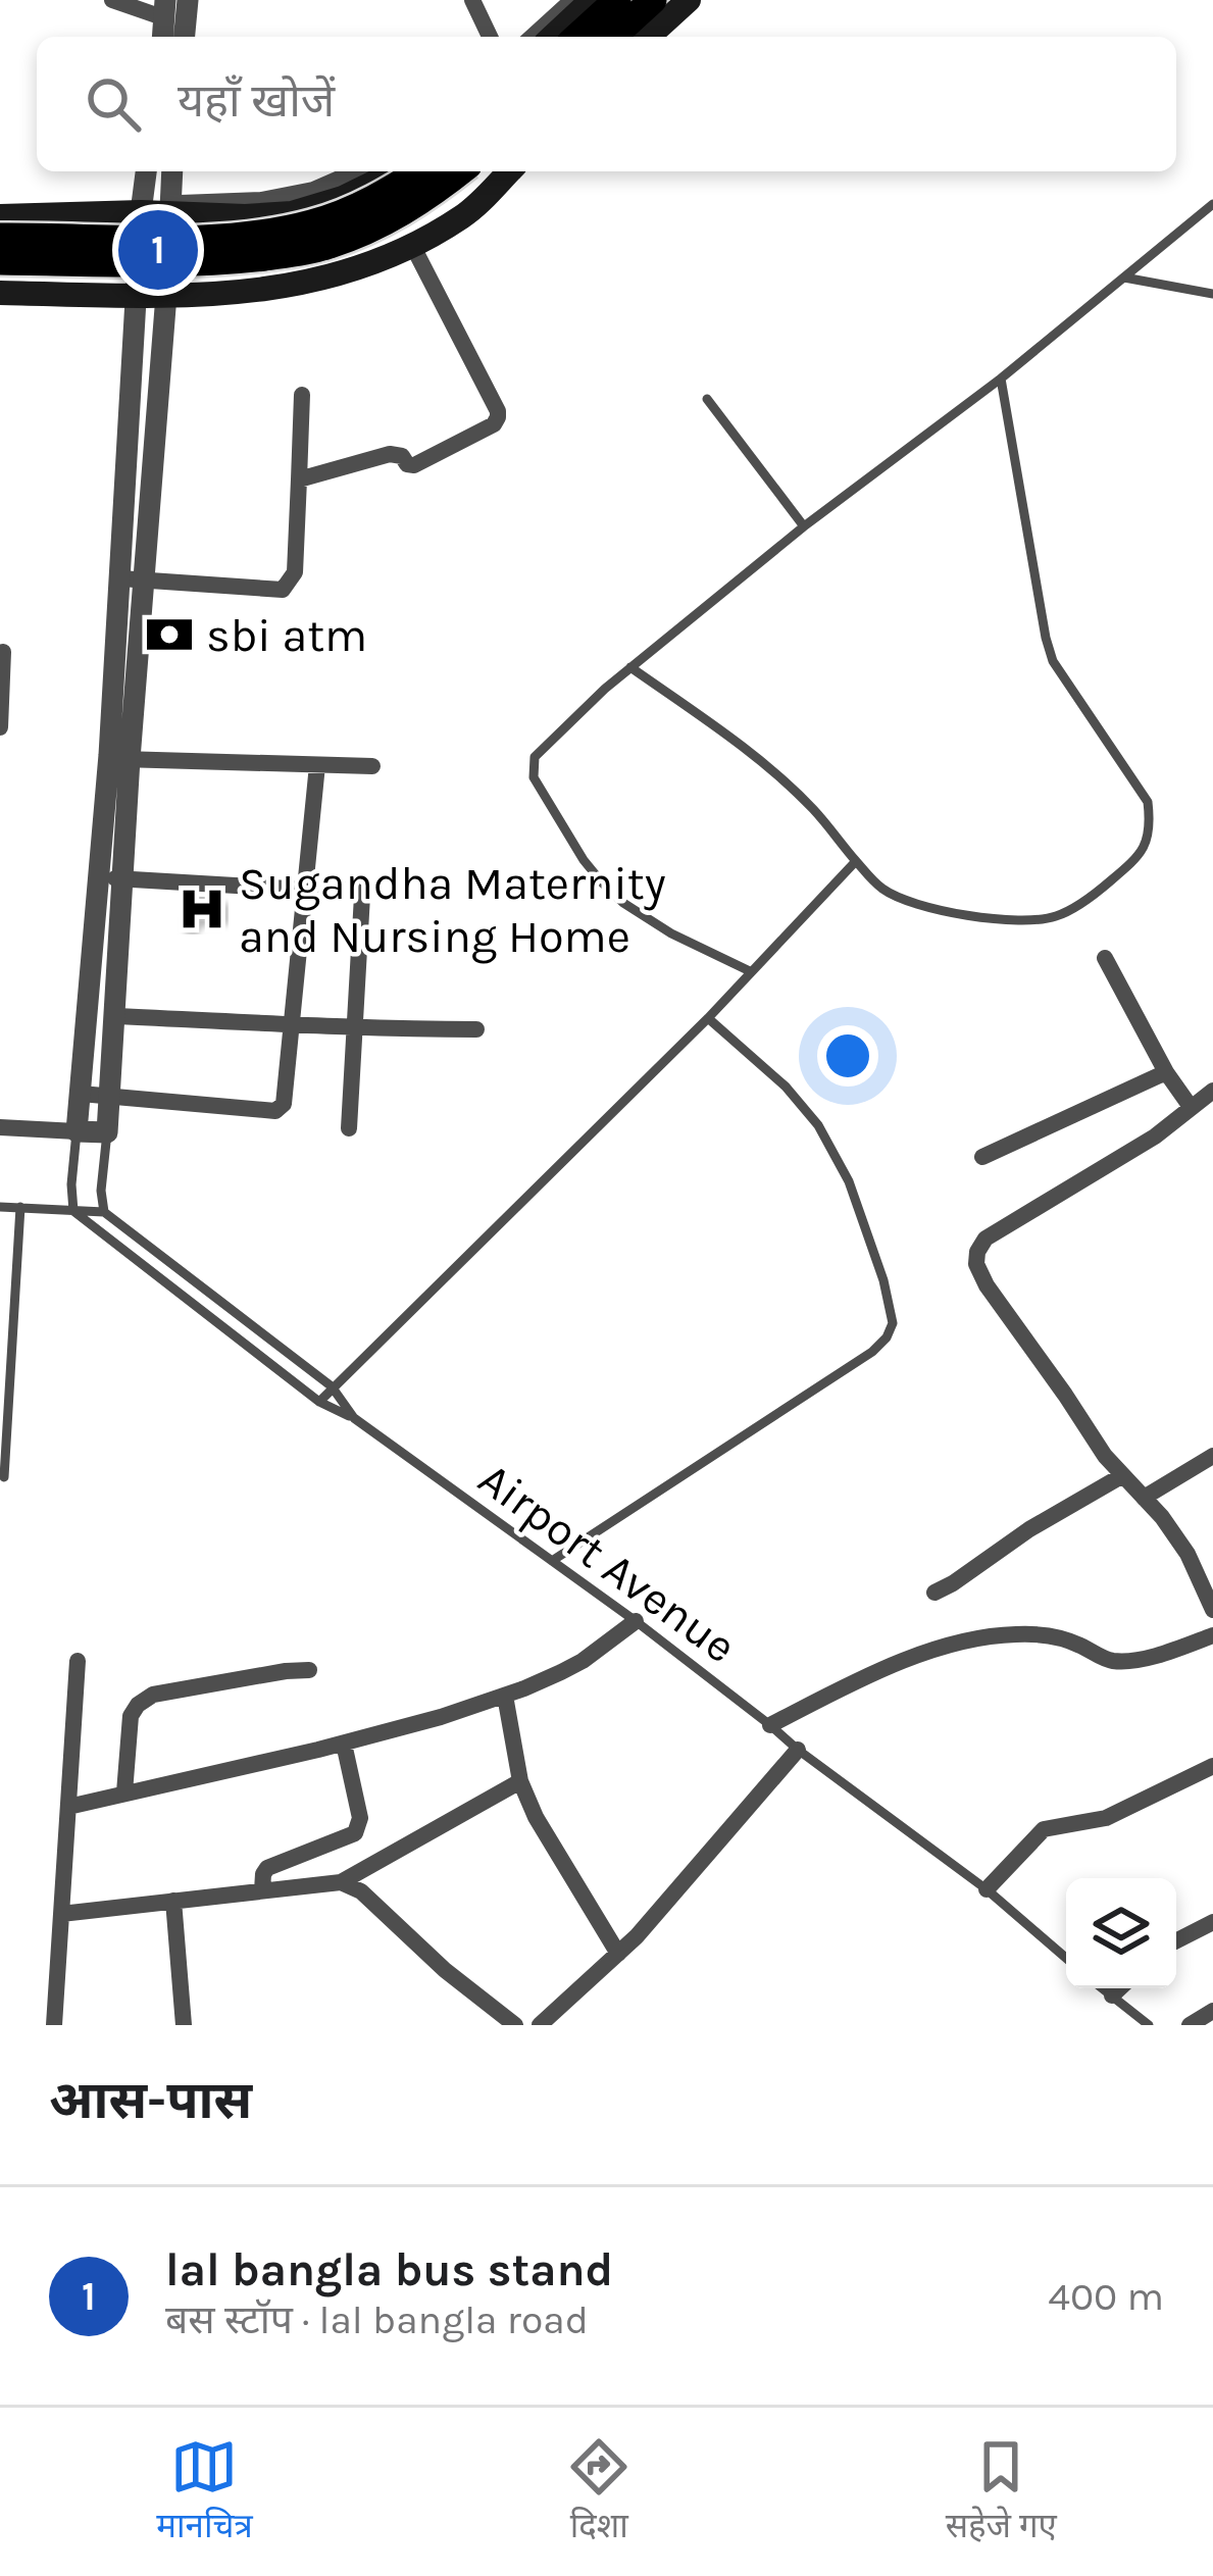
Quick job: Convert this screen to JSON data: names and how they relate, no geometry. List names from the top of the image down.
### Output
{
  "streets": {
    "lane": ["Airport Avenue"]
  },
  "places": {
    "bank": ["sbi atm"],
    "hospital": ["Sugandha Maternity and Nursing Home"]
  },
  "page": {
    "search": "यहाँ खोजें",
    "pins": "1",
    "heading": "आस-पास",
    "list": [
      {
        "mark": "1",
        "name": "lal bangla bus stand",
        "note": "बस स्टॉप · lal bangla road",
        "value": "400 m"
      }
    ],
    "nav": ["मानचित्र", "दिशा", "सहेजे गए"]
  }
}
